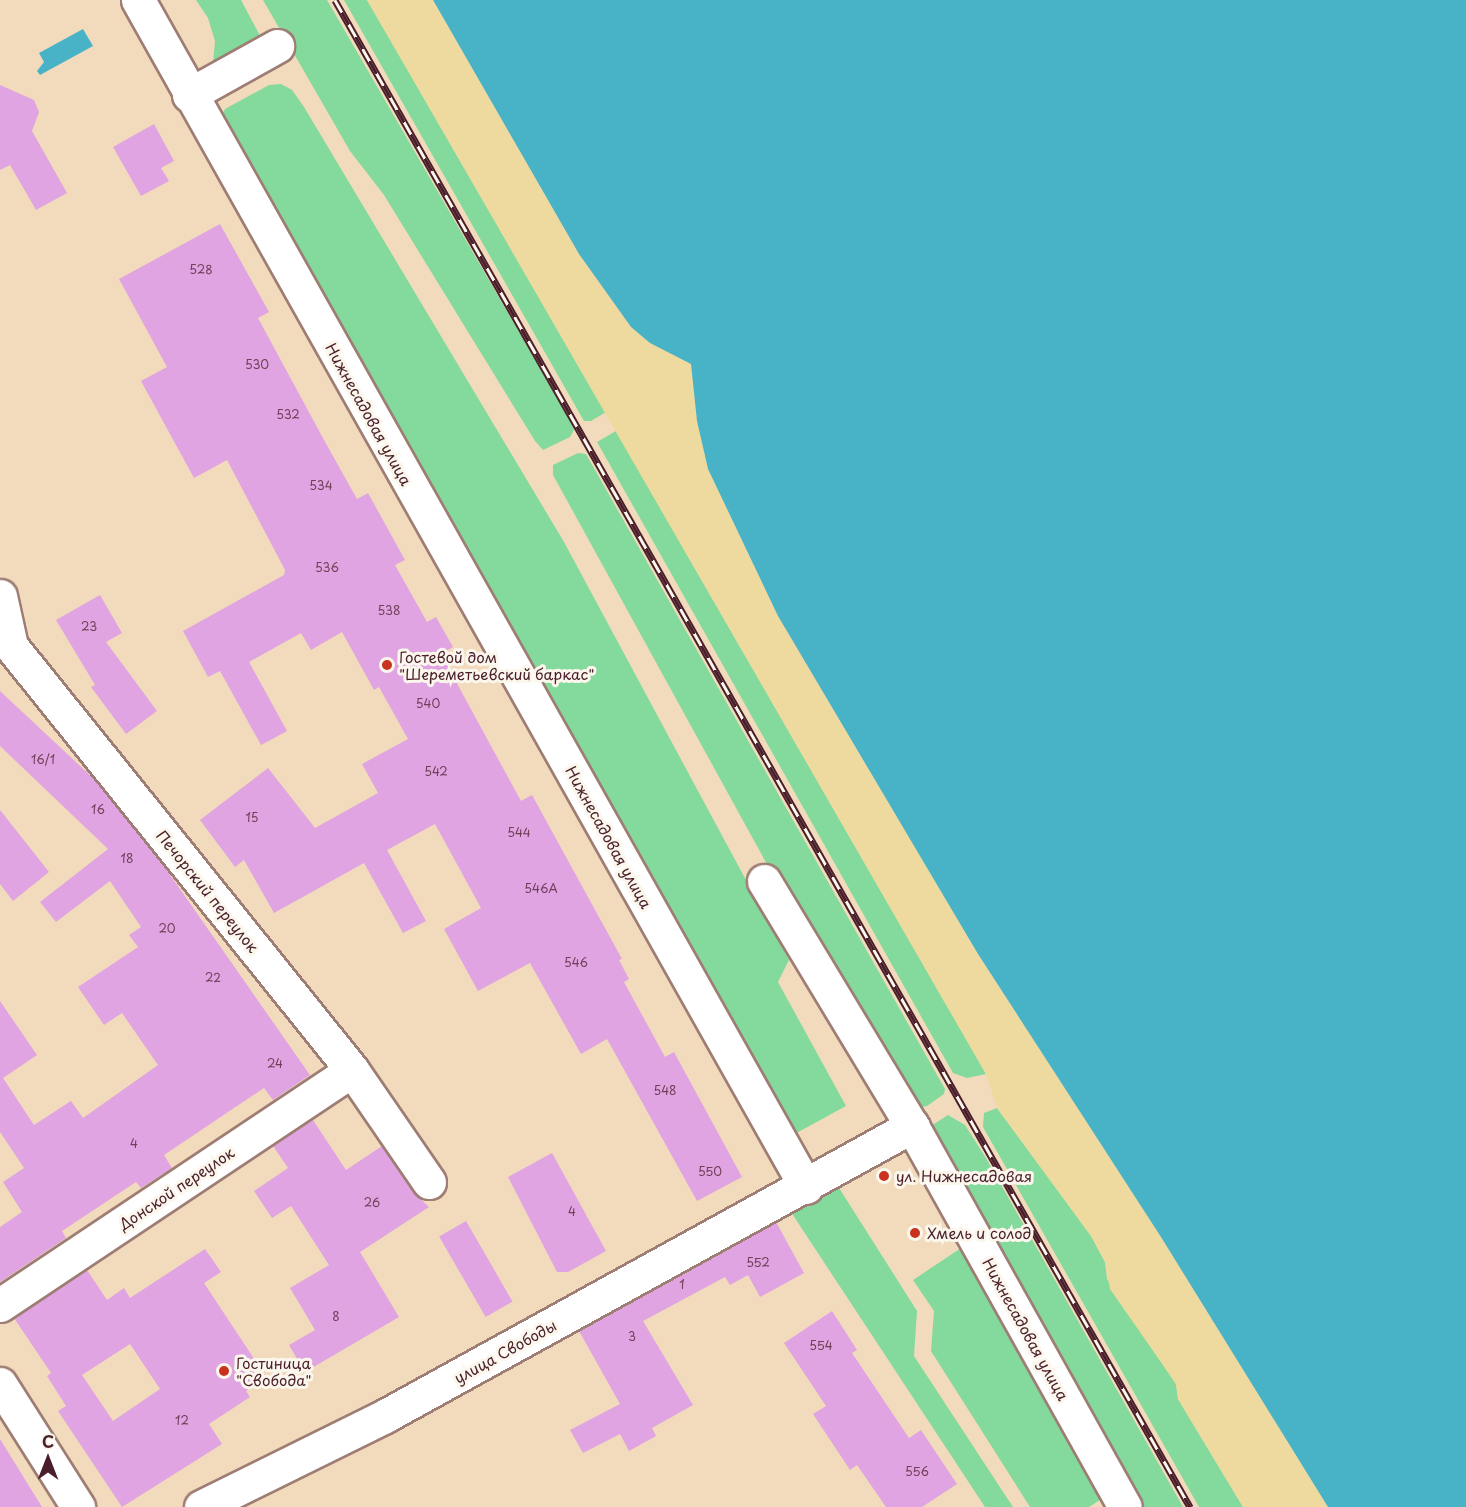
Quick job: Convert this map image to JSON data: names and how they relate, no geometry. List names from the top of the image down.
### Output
{
  "streets": {
    "street": [
      "Нижнесадовая улица",
      "Печорский переулок",
      "Донской переулок",
      "улица Свободы"
    ]
  },
  "crossings": [
    ["Нижнесадовая улица", "улица Свободы"],
    ["Печорский переулок", "Донской переулок"]
  ],
  "places": [
    "Гостевой дом \"Шереметьевский баркас\"",
    "ул. Нижнесадовая",
    "Хмель и солод",
    "Гостиница \"Свобода\""
  ],
  "house_numbers": [
    "528",
    "530",
    "532",
    "534",
    "536",
    "538",
    "23",
    "540",
    "16/1",
    "542",
    "16",
    "15",
    "544",
    "18",
    "546А",
    "20",
    "546",
    "22",
    "24",
    "548",
    "4",
    "550",
    "26",
    "4",
    "552",
    "1",
    "8",
    "3",
    "554",
    "12",
    "556"
  ],
  "north": "top"
}
